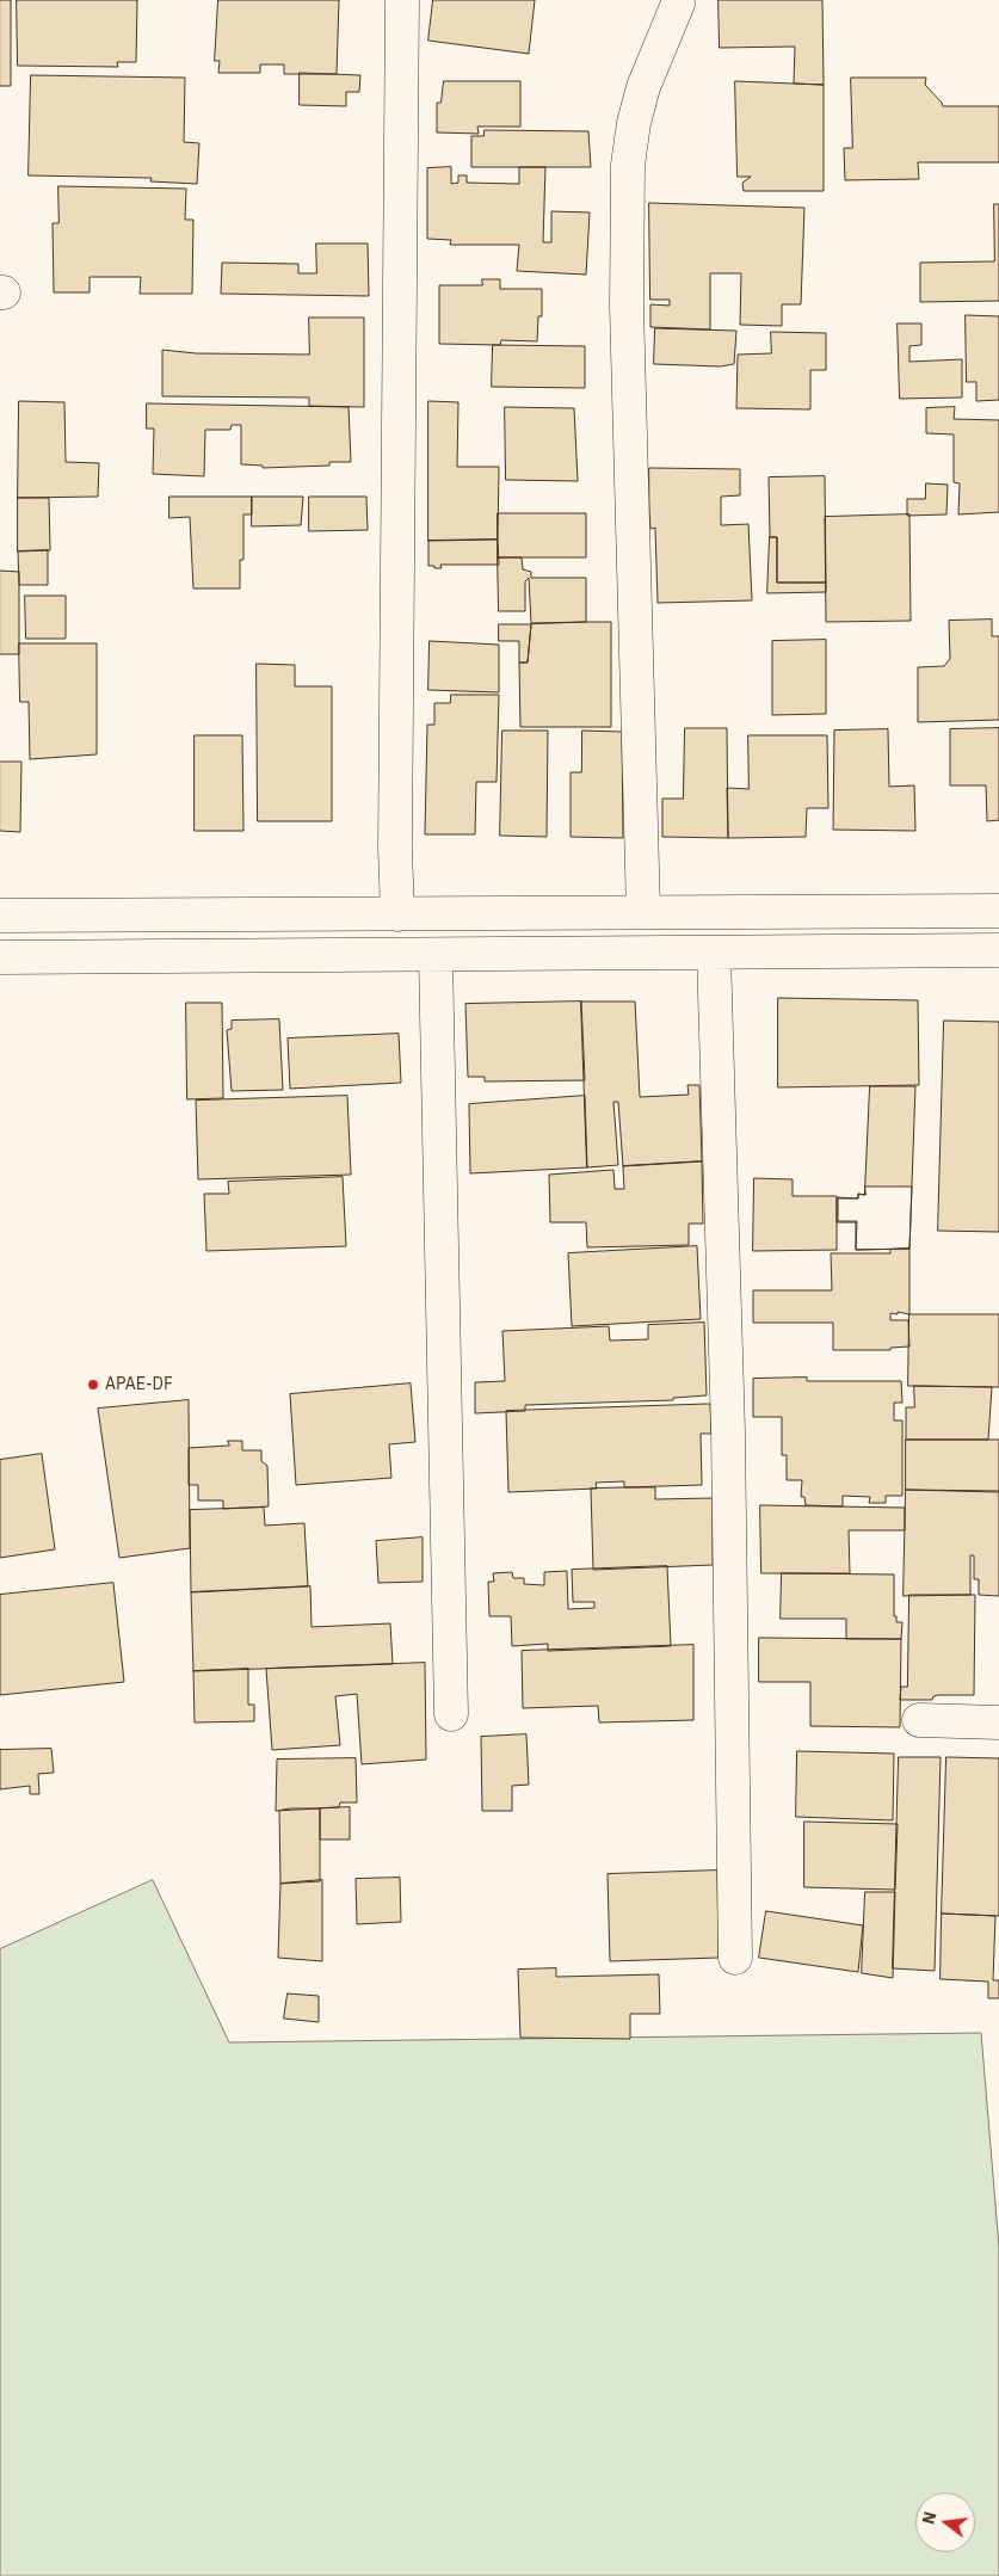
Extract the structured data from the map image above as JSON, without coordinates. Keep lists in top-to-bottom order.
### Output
{
  "places": ["APAE-DF"],
  "north": "left"
}
